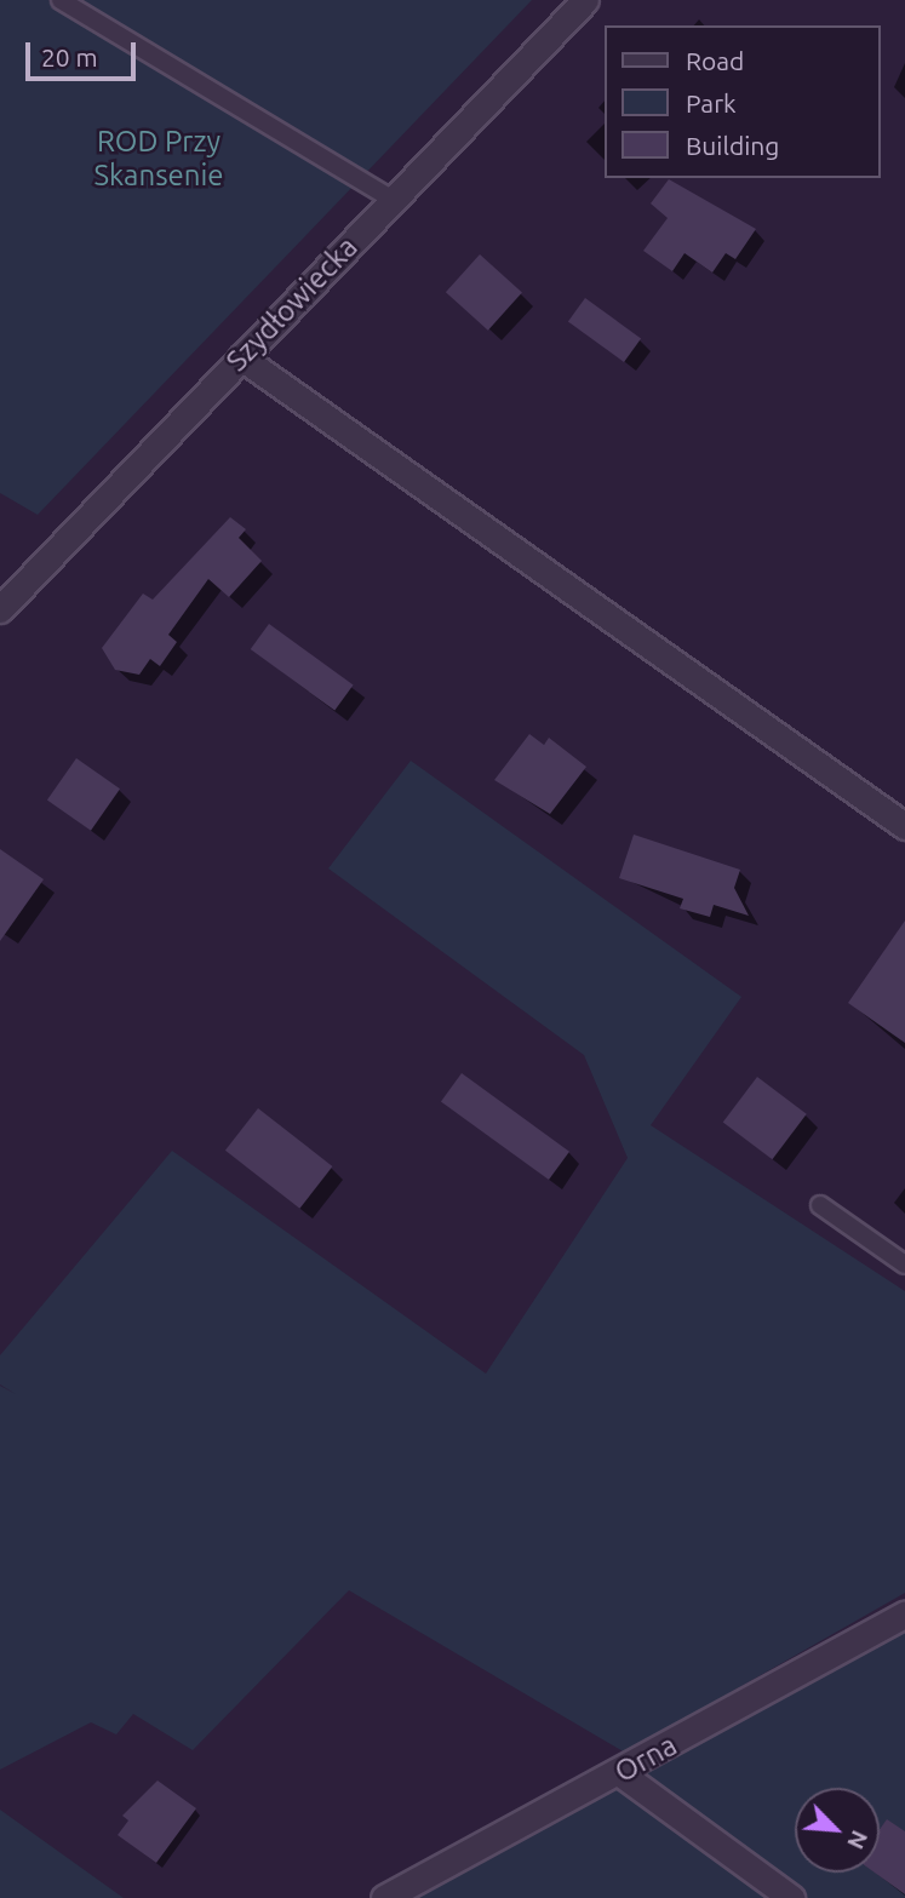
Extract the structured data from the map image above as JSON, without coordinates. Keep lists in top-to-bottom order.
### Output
{
  "streets": {
    "street": ["Szydłowiecka", "Orna"]
  },
  "parks": ["ROD Przy Skansenie"],
  "legend": ["Road", "Park", "Building"],
  "scale_bar": "20 m",
  "north": "bottom right"
}
